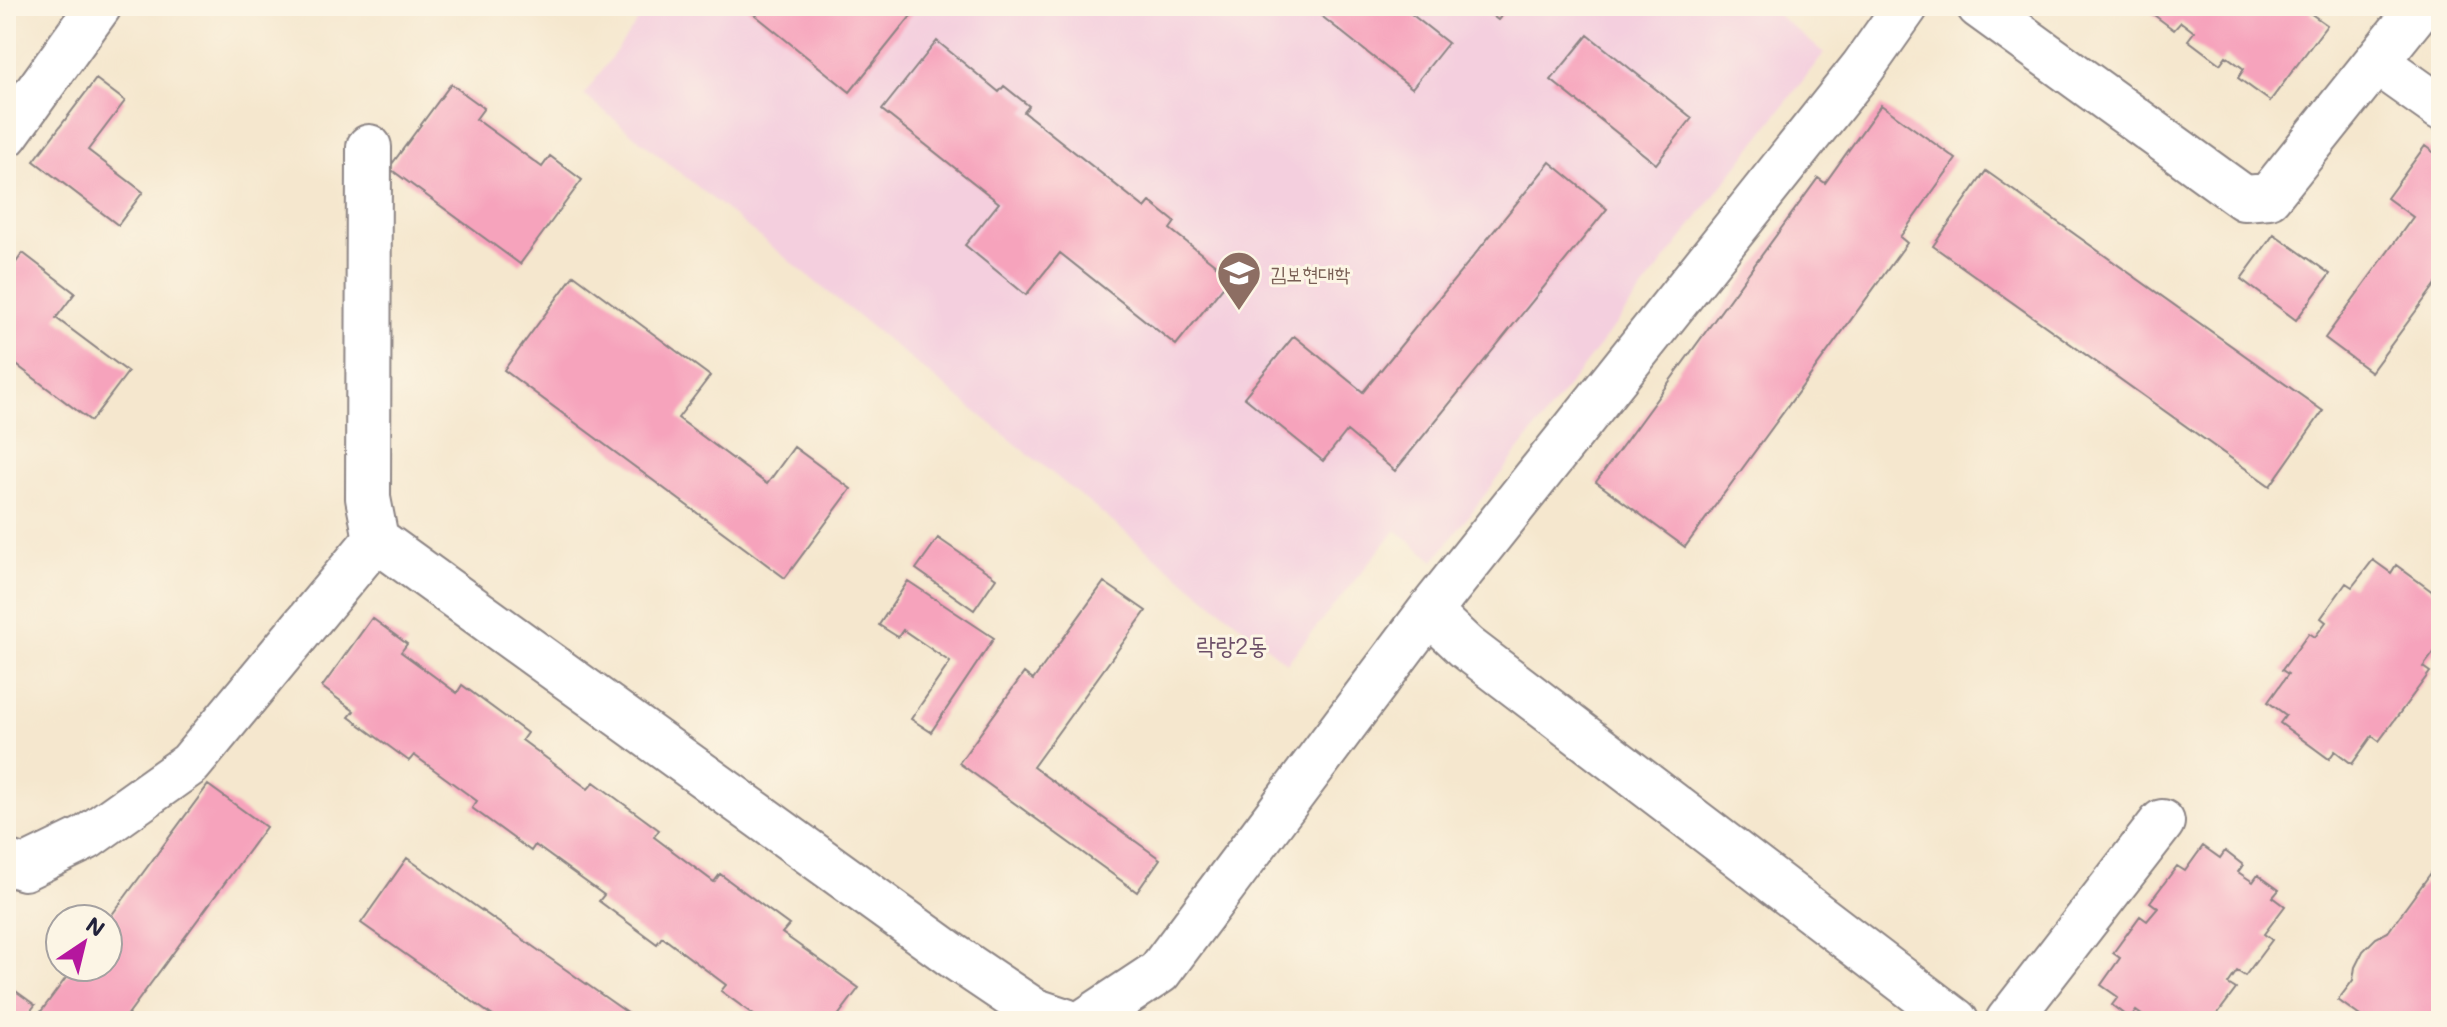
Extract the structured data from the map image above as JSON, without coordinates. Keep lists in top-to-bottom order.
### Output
{
  "districts": ["락랑2동"],
  "places": {
    "school or university": ["김보현대학"]
  },
  "north": "top right"
}
